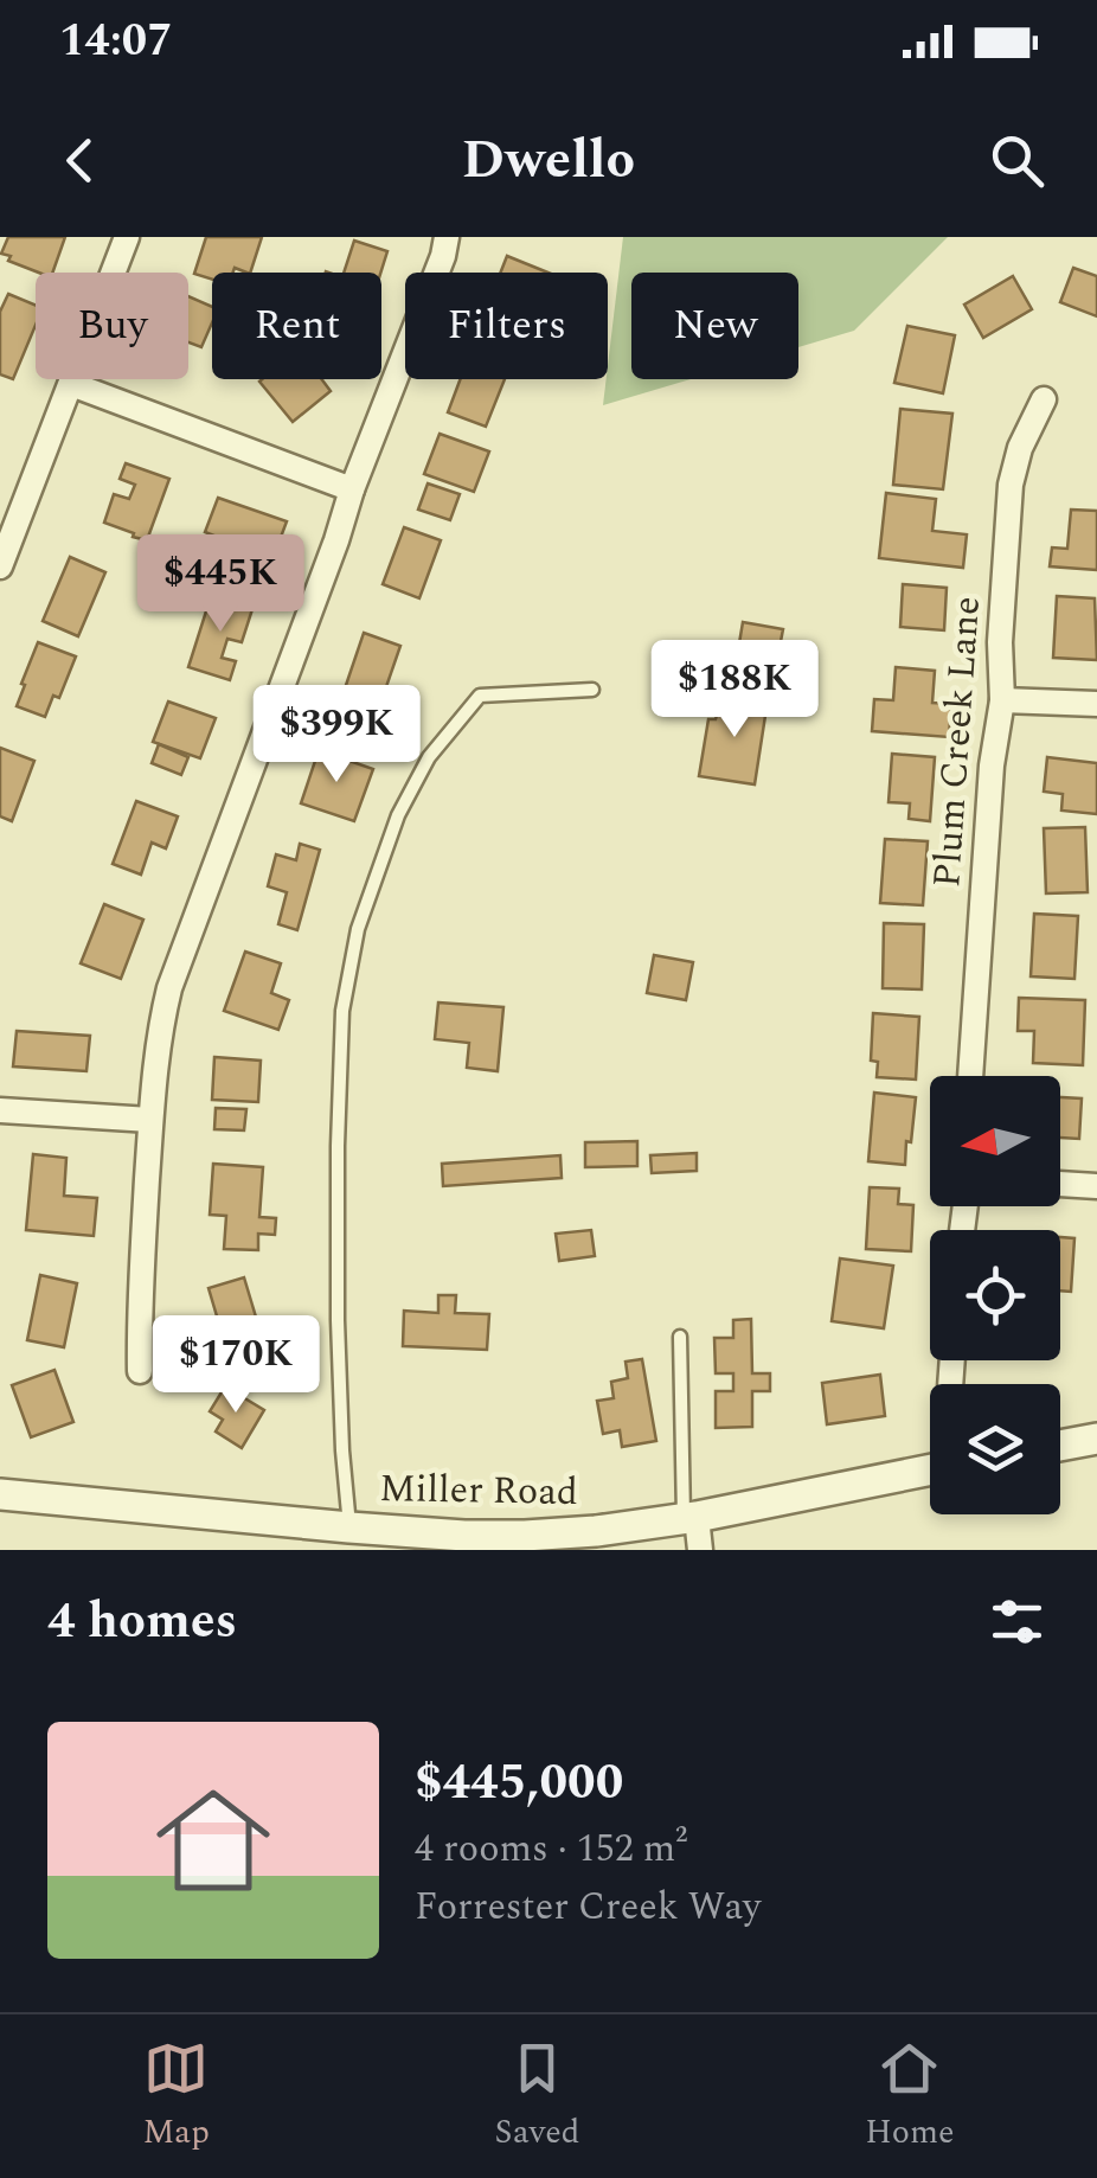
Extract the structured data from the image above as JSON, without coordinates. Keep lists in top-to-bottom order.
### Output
{
  "streets": {
    "street": ["Plum Creek Lane", "Miller Road"]
  },
  "north": "left",
  "page": {
    "status": "14:07",
    "header": "Dwello",
    "chip": [
      "Buy",
      "Rent",
      "Filters",
      "New"
    ],
    "price": [
      "$445K",
      "$188K",
      "$399K",
      "$170K"
    ],
    "heading": "4 homes",
    "list": [
      {
        "name": "$445,000",
        "note": "4 rooms · 152 m² · Forrester Creek Way"
      }
    ],
    "tabs": ["Map", "Saved", "Home"]
  }
}
